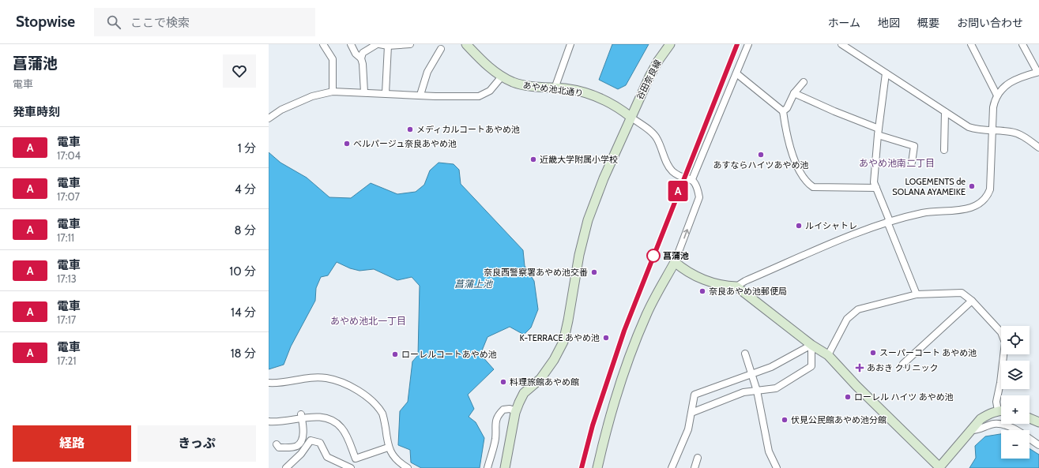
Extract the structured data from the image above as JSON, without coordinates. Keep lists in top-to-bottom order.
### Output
{
  "streets": {
    "street": ["谷田奈良線", "あやめ池北通り"]
  },
  "crossings": [
    ["谷田奈良線", "あやめ池北通り"]
  ],
  "districts": ["あやめ池南二丁目", "あやめ池北一丁目"],
  "water": ["菖蒲上池"],
  "places": {
    "other": [
      "メディカルコートあやめ池",
      "ベルパージュ奈良あやめ池",
      "あすならハイツあやめ池",
      "近畿大学附属小学校",
      "LOGEMENTS de SOLANA AYAMEIKE",
      "ルイシャトレ",
      "菖蒲池",
      "奈良西警察署あやめ池交番",
      "奈良あやめ池郵便局",
      "K-TERRACE あやめ池",
      "スーパーコート あやめ池",
      "ローレルコートあやめ池",
      "料理旅館あやめ館",
      "ローレル ハイツ あやめ池",
      "伏見公民館あやめ池分館"
    ],
    "health": ["あおき クリニック"]
  },
  "page": {
    "header": "Stopwise",
    "search": "ここで検索",
    "nav": [
      "ホーム",
      "地図",
      "概要",
      "お問い合わせ"
    ],
    "heading": [
      ["菖蒲池", "電車"],
      "発車時刻"
    ],
    "on_map": "A",
    "list": [
      {
        "mark": "A",
        "name": "電車",
        "note": "17:04",
        "value": "1 分"
      },
      {
        "mark": "A",
        "name": "電車",
        "note": "17:07",
        "value": "4 分"
      },
      {
        "mark": "A",
        "name": "電車",
        "note": "17:11",
        "value": "8 分"
      },
      {
        "mark": "A",
        "name": "電車",
        "note": "17:13",
        "value": "10 分"
      },
      {
        "mark": "A",
        "name": "電車",
        "note": "17:17",
        "value": "14 分"
      },
      {
        "mark": "A",
        "name": "電車",
        "note": "17:21",
        "value": "18 分"
      }
    ],
    "map_buttons": ["+", "−"],
    "buttons": ["経路", "きっぷ"]
  }
}
